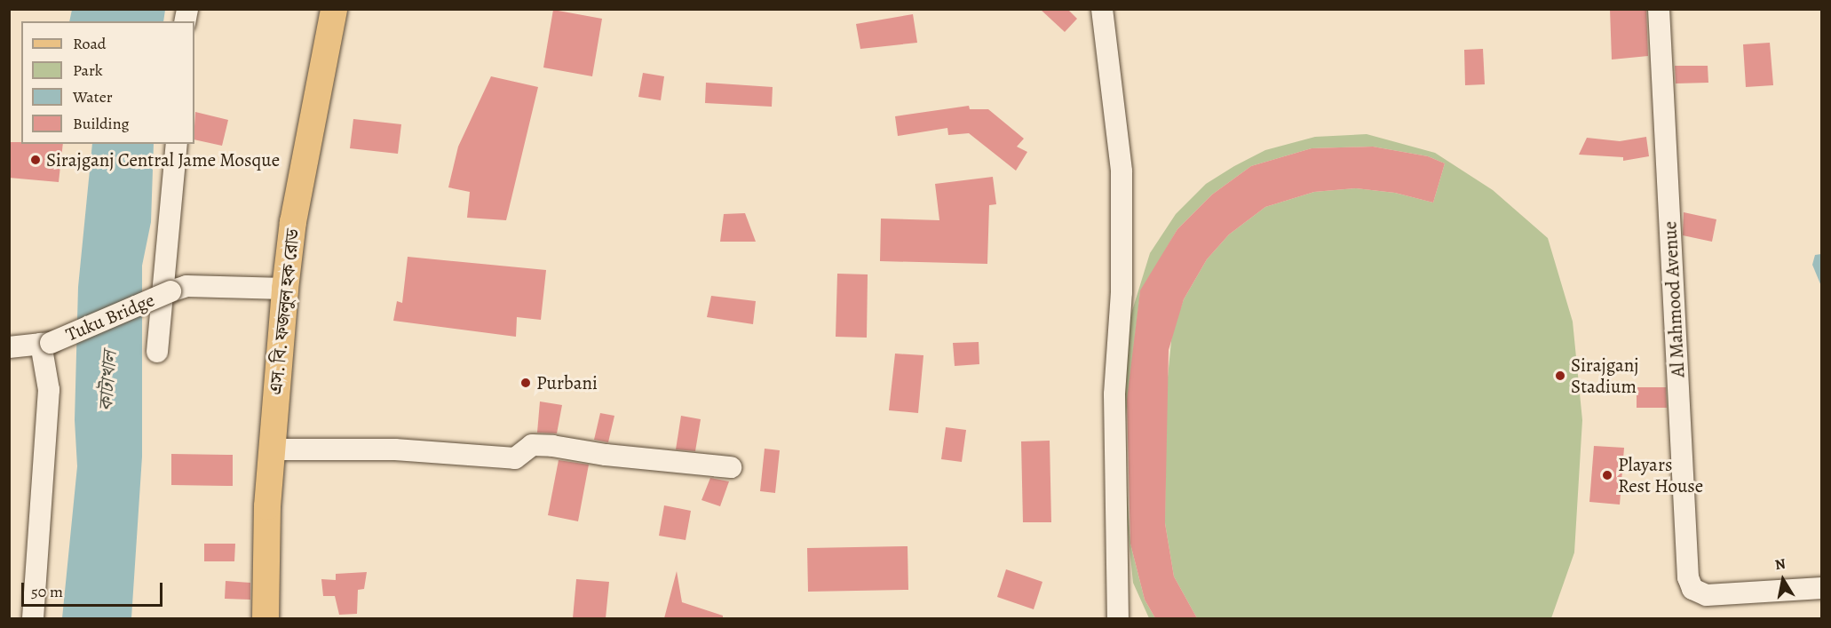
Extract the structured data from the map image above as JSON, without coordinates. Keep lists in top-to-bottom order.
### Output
{
  "streets": {
    "main road": ["এস. বি. ফজলুল হক রোড"],
    "street": ["Al Mahmood Avenue", "Tuku Bridge"]
  },
  "crossings": [
    ["এস. বি. ফজলুল হক রোড", "Tuku Bridge"]
  ],
  "water": ["কাটাখাল"],
  "places": [
    "Sirajganj Central Jame Mosque",
    "Sirajganj Stadium",
    "Purbani",
    "Playars Rest House"
  ],
  "legend": [
    "Road",
    "Park",
    "Water",
    "Building"
  ],
  "scale_bar": "50 m",
  "north": "top"
}
